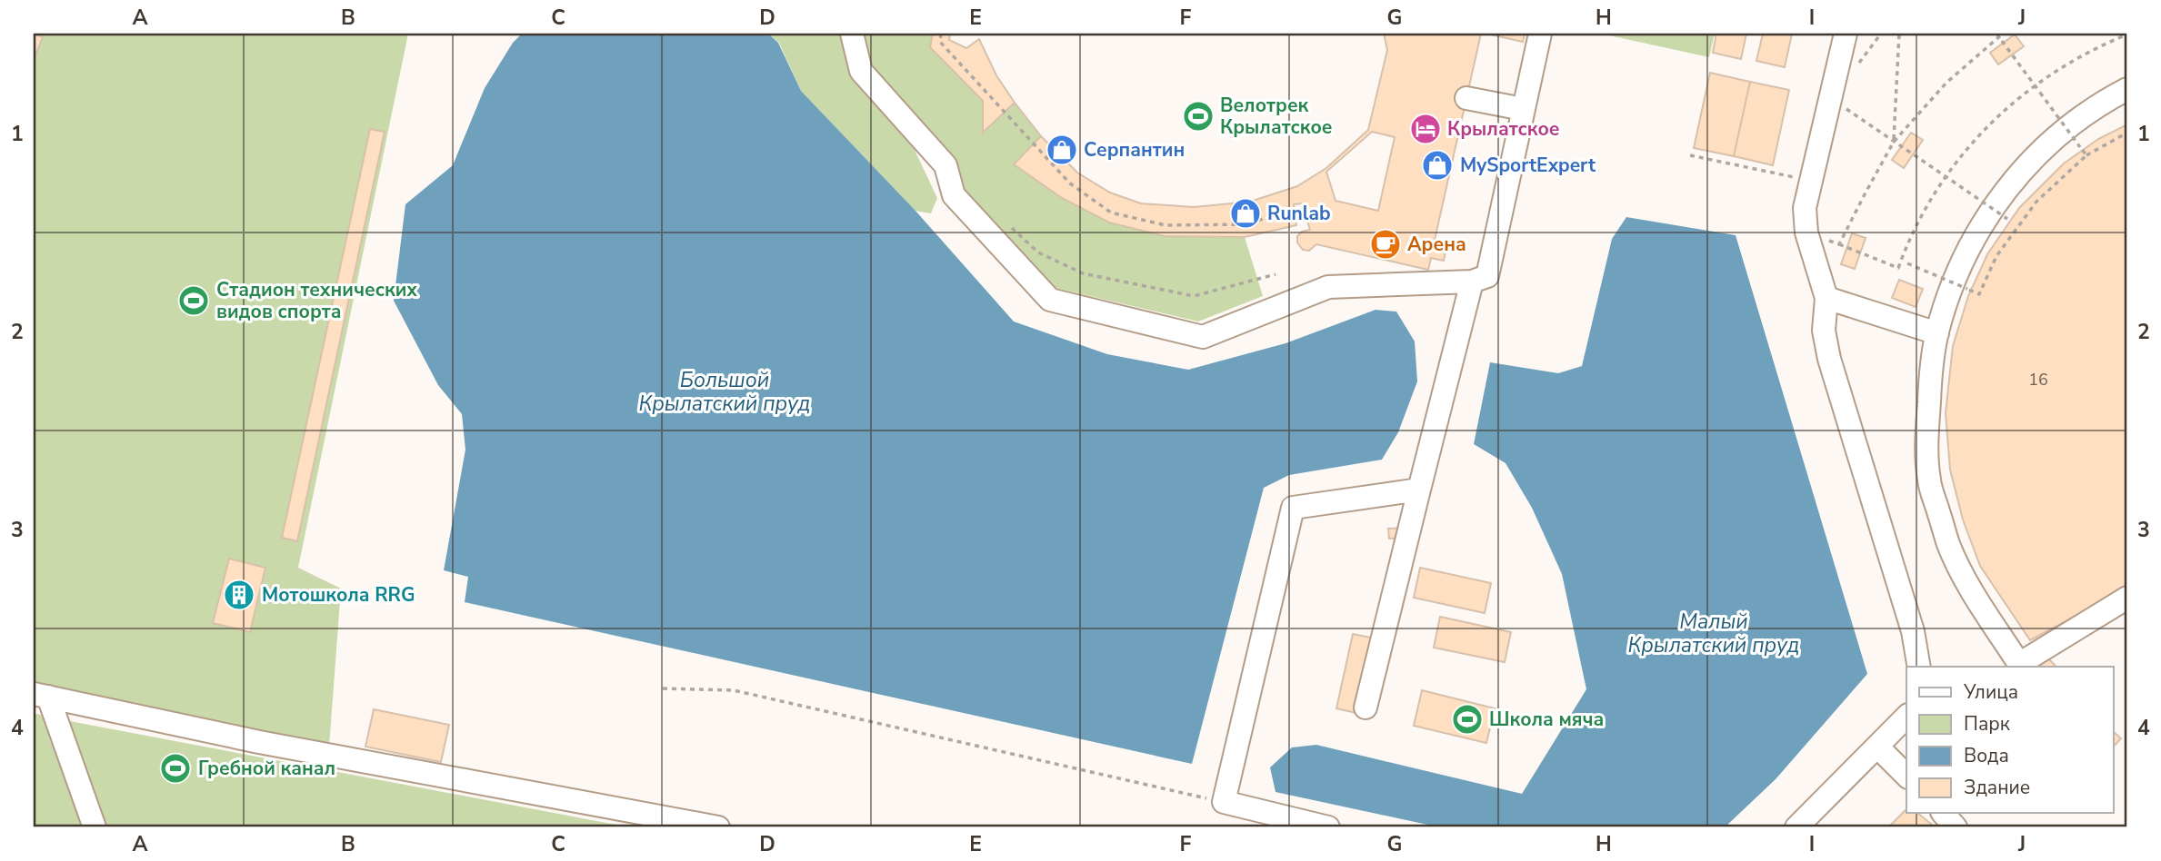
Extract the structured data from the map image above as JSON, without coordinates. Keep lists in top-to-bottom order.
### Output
{
  "water": ["Большой Крылатский пруд", "Малый Крылатский пруд"],
  "places": {
    "sports": [
      "Велотрек Крылатское",
      "Стадион технических видов спорта",
      "Школа мяча",
      "Гребной канал"
    ],
    "hotel": ["Крылатское"],
    "shop": ["Серпантин", "MySportExpert", "Runlab"],
    "cafe": ["Арена"],
    "building": ["Мотошкола RRG"]
  },
  "house_numbers": ["16"],
  "legend": [
    "Улица",
    "Парк",
    "Вода",
    "Здание"
  ],
  "grid": {
    "columns": [
      "A",
      "B",
      "C",
      "D",
      "E",
      "F",
      "G",
      "H",
      "I",
      "J"
    ],
    "rows": [
      "1",
      "2",
      "3",
      "4"
    ]
  }
}
